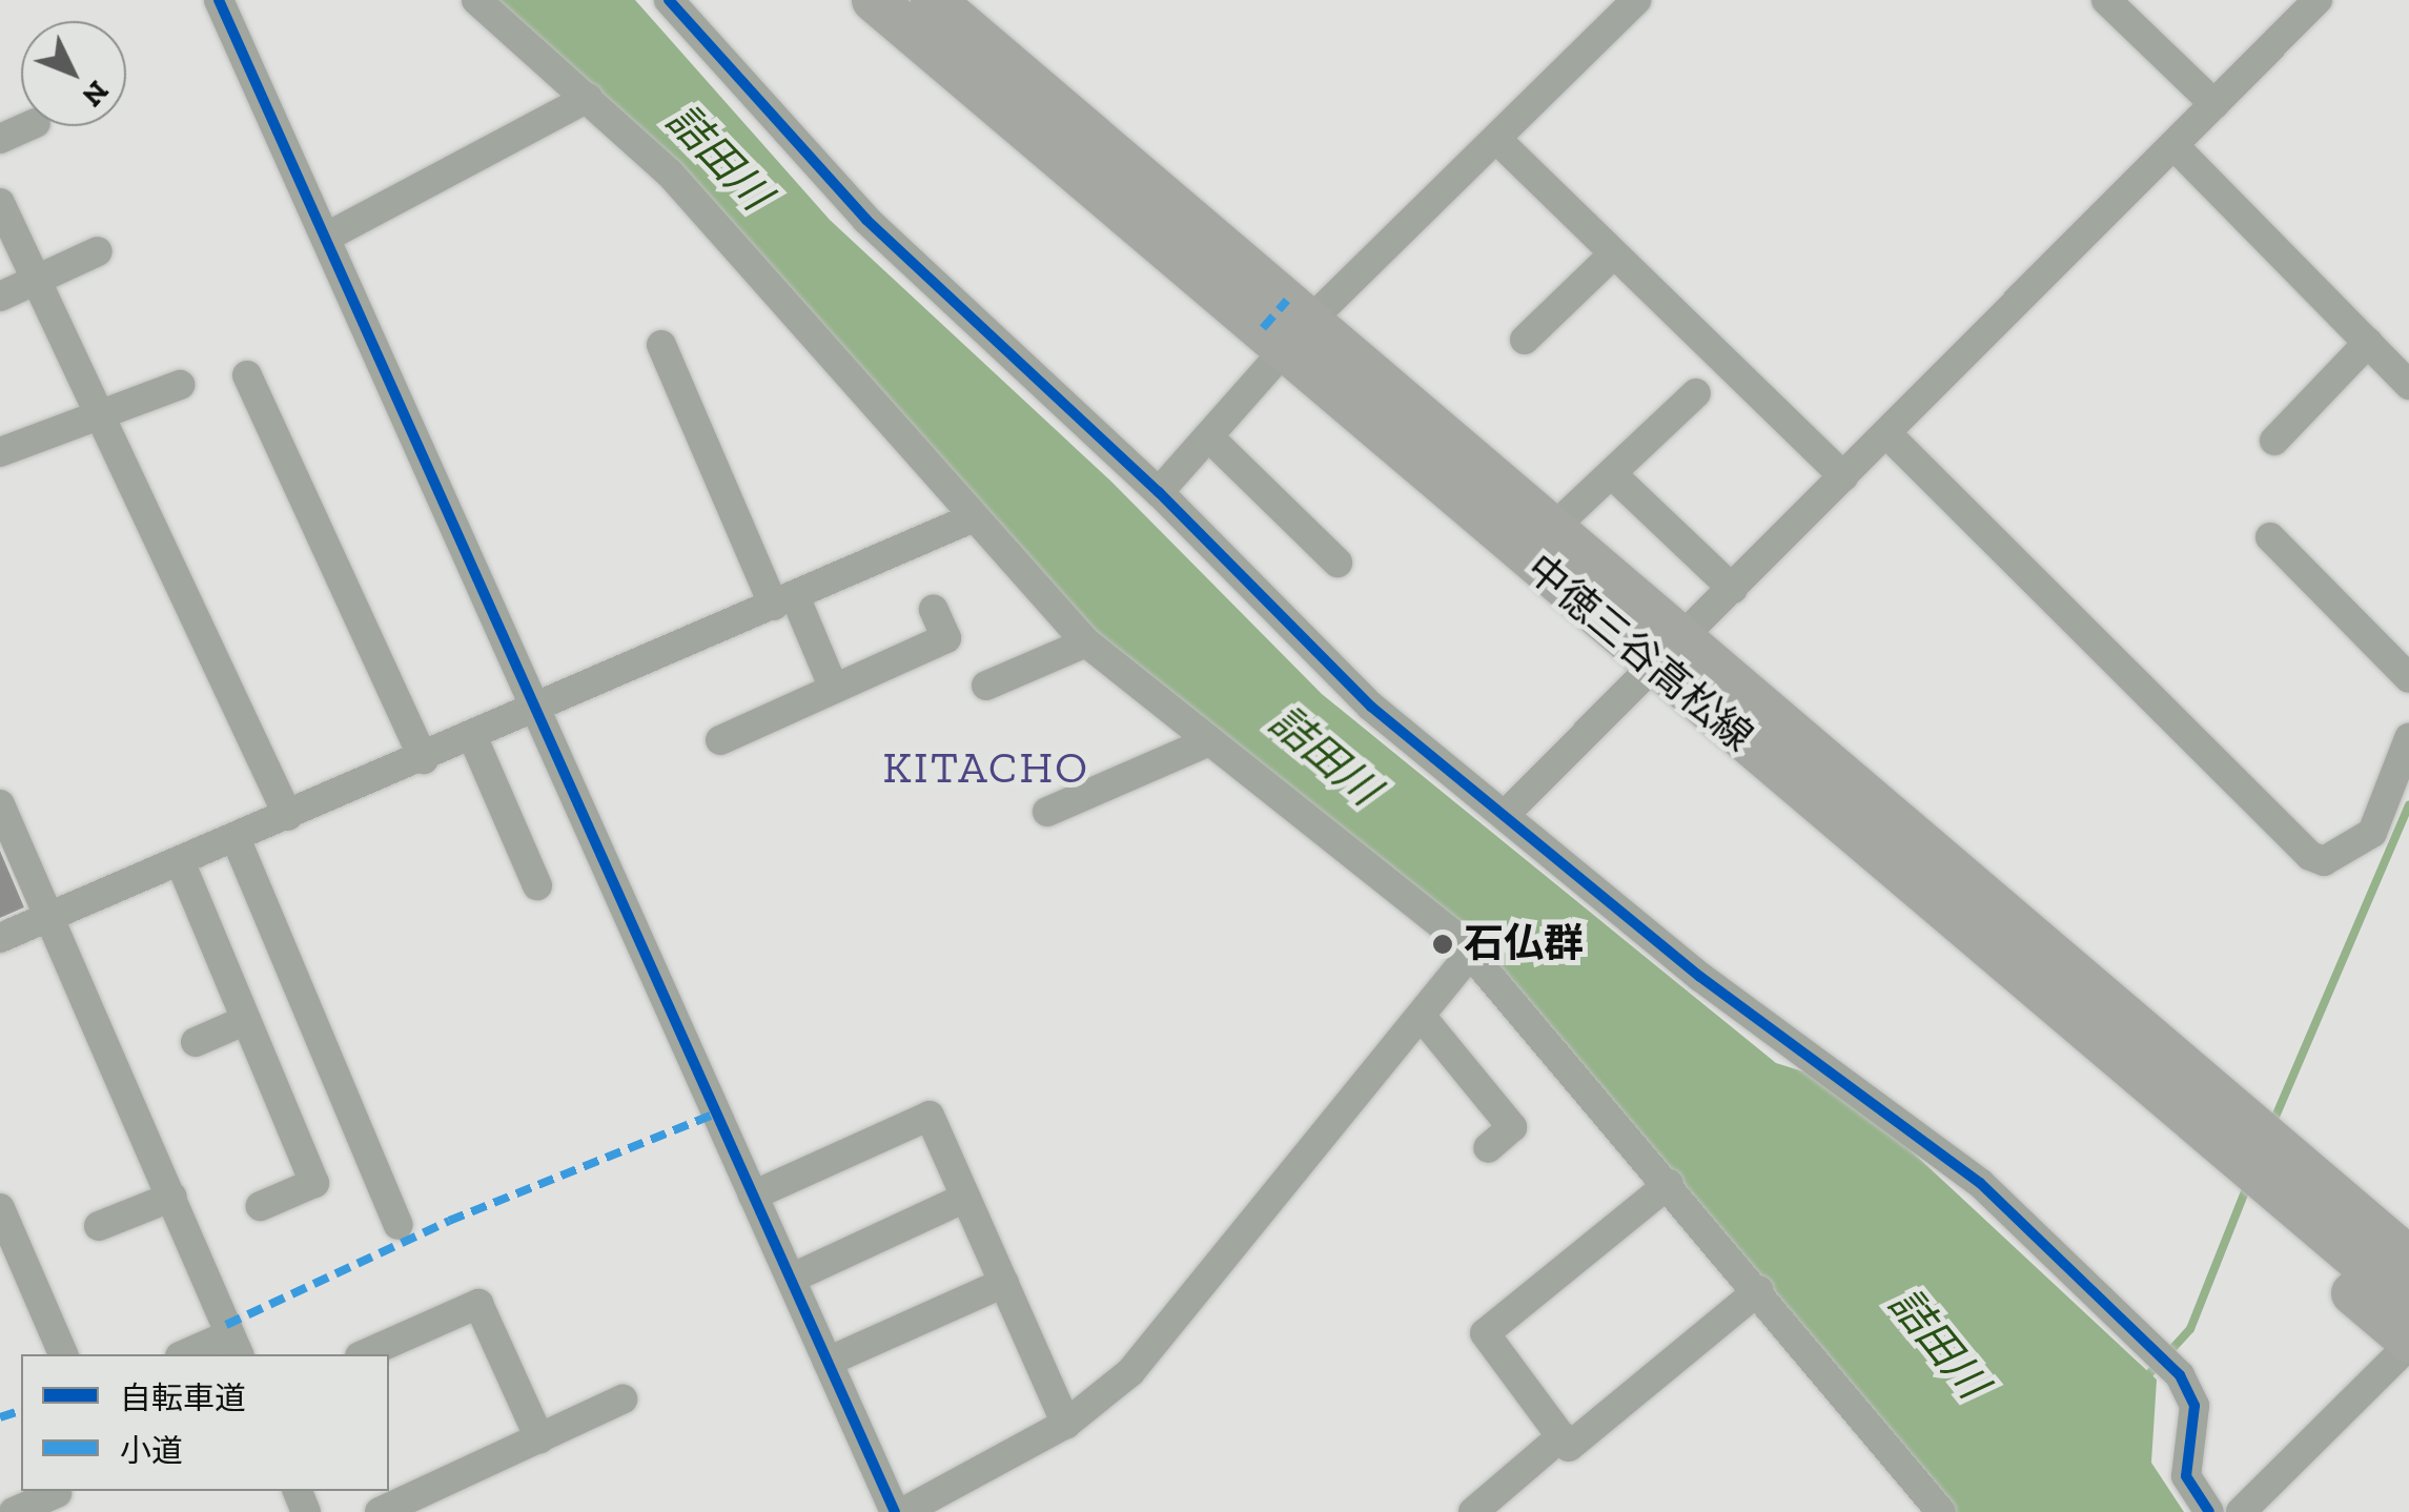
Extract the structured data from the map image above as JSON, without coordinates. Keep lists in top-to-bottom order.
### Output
{
  "streets": {
    "main road": ["中徳三谷高松線"]
  },
  "districts": ["KITACHO"],
  "water": ["詰田川"],
  "places": ["石仏群"],
  "legend": ["自転車道", "小道"],
  "north": "bottom right"
}
